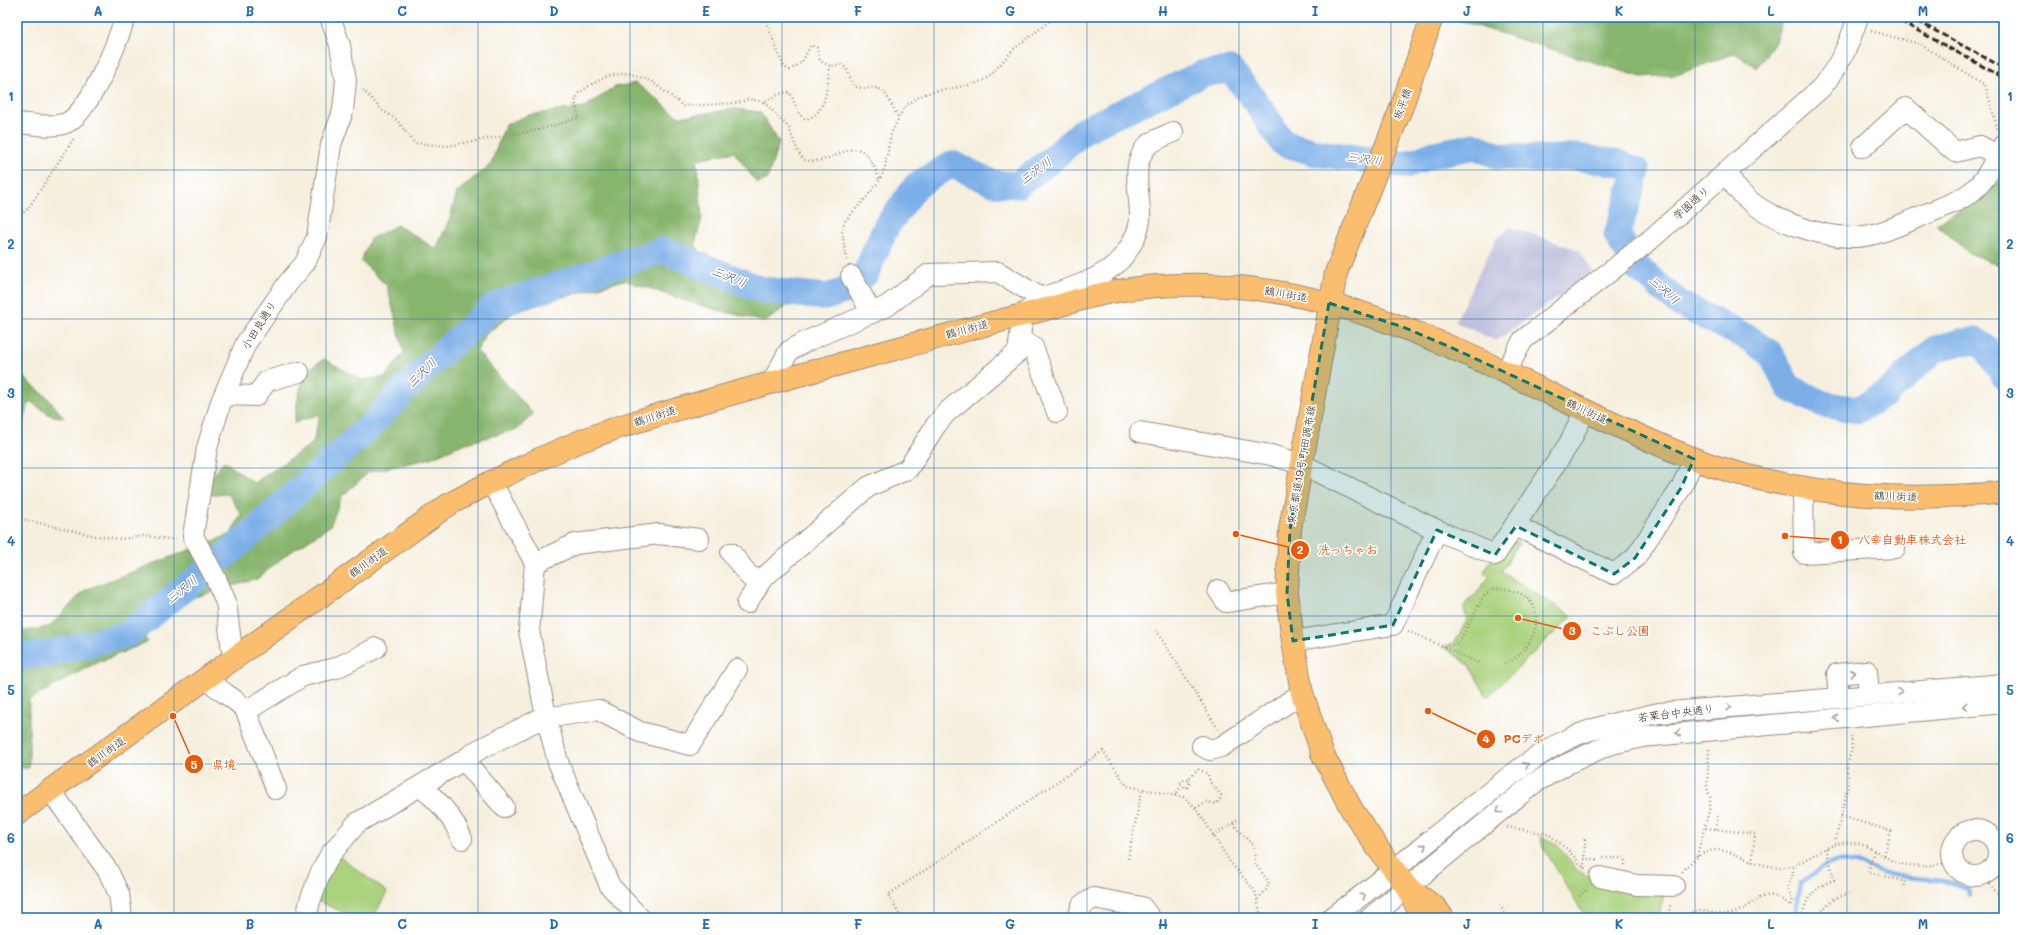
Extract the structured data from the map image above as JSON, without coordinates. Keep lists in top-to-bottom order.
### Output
{
  "streets": {
    "main road": ["坂平橋", "鶴川街道", "東京都道19号町田調布線"],
    "street": ["学園通り", "小田良通り", "若葉台中央通り"]
  },
  "crossings": [
    ["坂平橋", "東京都道19号町田調布線"],
    ["学園通り", "鶴川街道"],
    ["鶴川街道", "小田良通り"],
    ["鶴川街道", "東京都道19号町田調布線"],
    ["東京都道19号町田調布線", "若葉台中央通り"]
  ],
  "water": ["三沢川"],
  "places": [
    "洗っちゃお",
    "八幸自動車株式会社",
    "こぶし公園",
    "PCデポ",
    "県境"
  ],
  "grid": {
    "columns": [
      "A",
      "B",
      "C",
      "D",
      "E",
      "F",
      "G",
      "H",
      "I",
      "J",
      "K",
      "L",
      "M"
    ],
    "rows": [
      "1",
      "2",
      "3",
      "4",
      "5",
      "6"
    ]
  }
}
